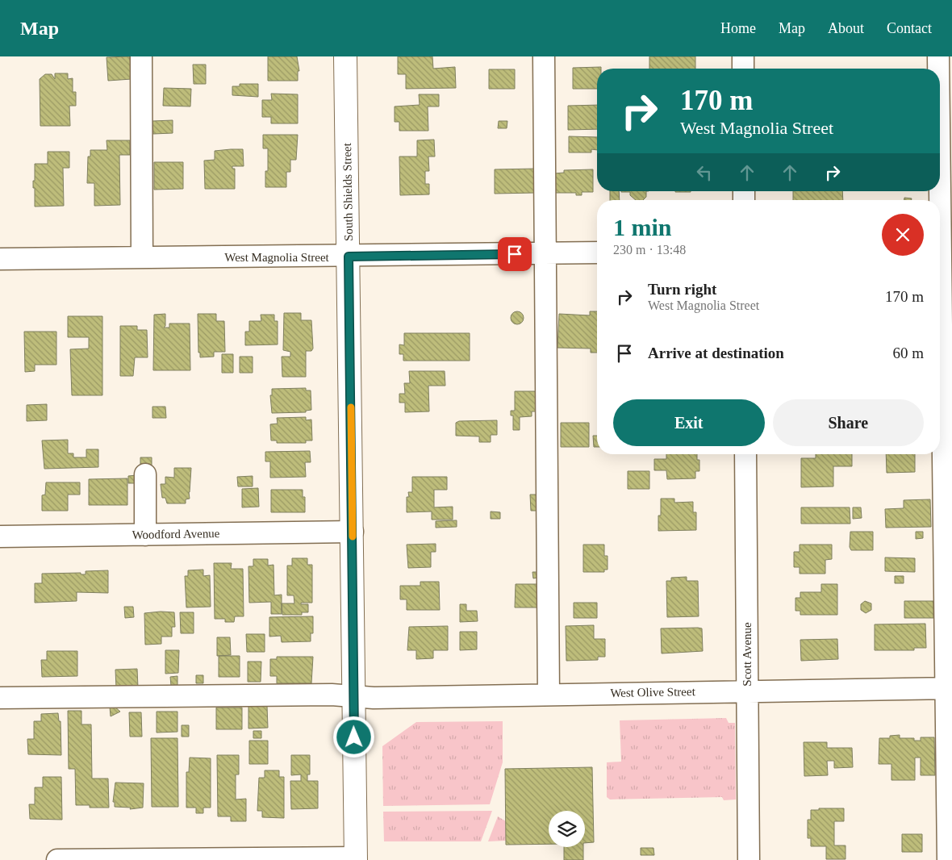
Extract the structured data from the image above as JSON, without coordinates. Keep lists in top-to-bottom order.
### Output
{
  "streets": {
    "main road": ["South Shields Street"],
    "street": [
      "West Magnolia Street",
      "Woodford Avenue",
      "Scott Avenue",
      "West Olive Street"
    ]
  },
  "crossings": [
    ["South Shields Street", "West Magnolia Street"],
    ["South Shields Street", "Woodford Avenue"],
    ["South Shields Street", "West Olive Street"],
    ["Scott Avenue", "West Olive Street"]
  ],
  "page": {
    "header": "Map",
    "nav": [
      "Home",
      "Map",
      "About",
      "Contact"
    ],
    "turn": ["170 m", "West Magnolia Street"],
    "heading": ["1 min", "230 m · 13:48"],
    "list": [
      {
        "name": "Turn right",
        "note": "West Magnolia Street",
        "value": "170 m"
      },
      {
        "name": "Arrive at destination",
        "value": "60 m"
      }
    ],
    "buttons": ["Exit", "Share"]
  }
}
